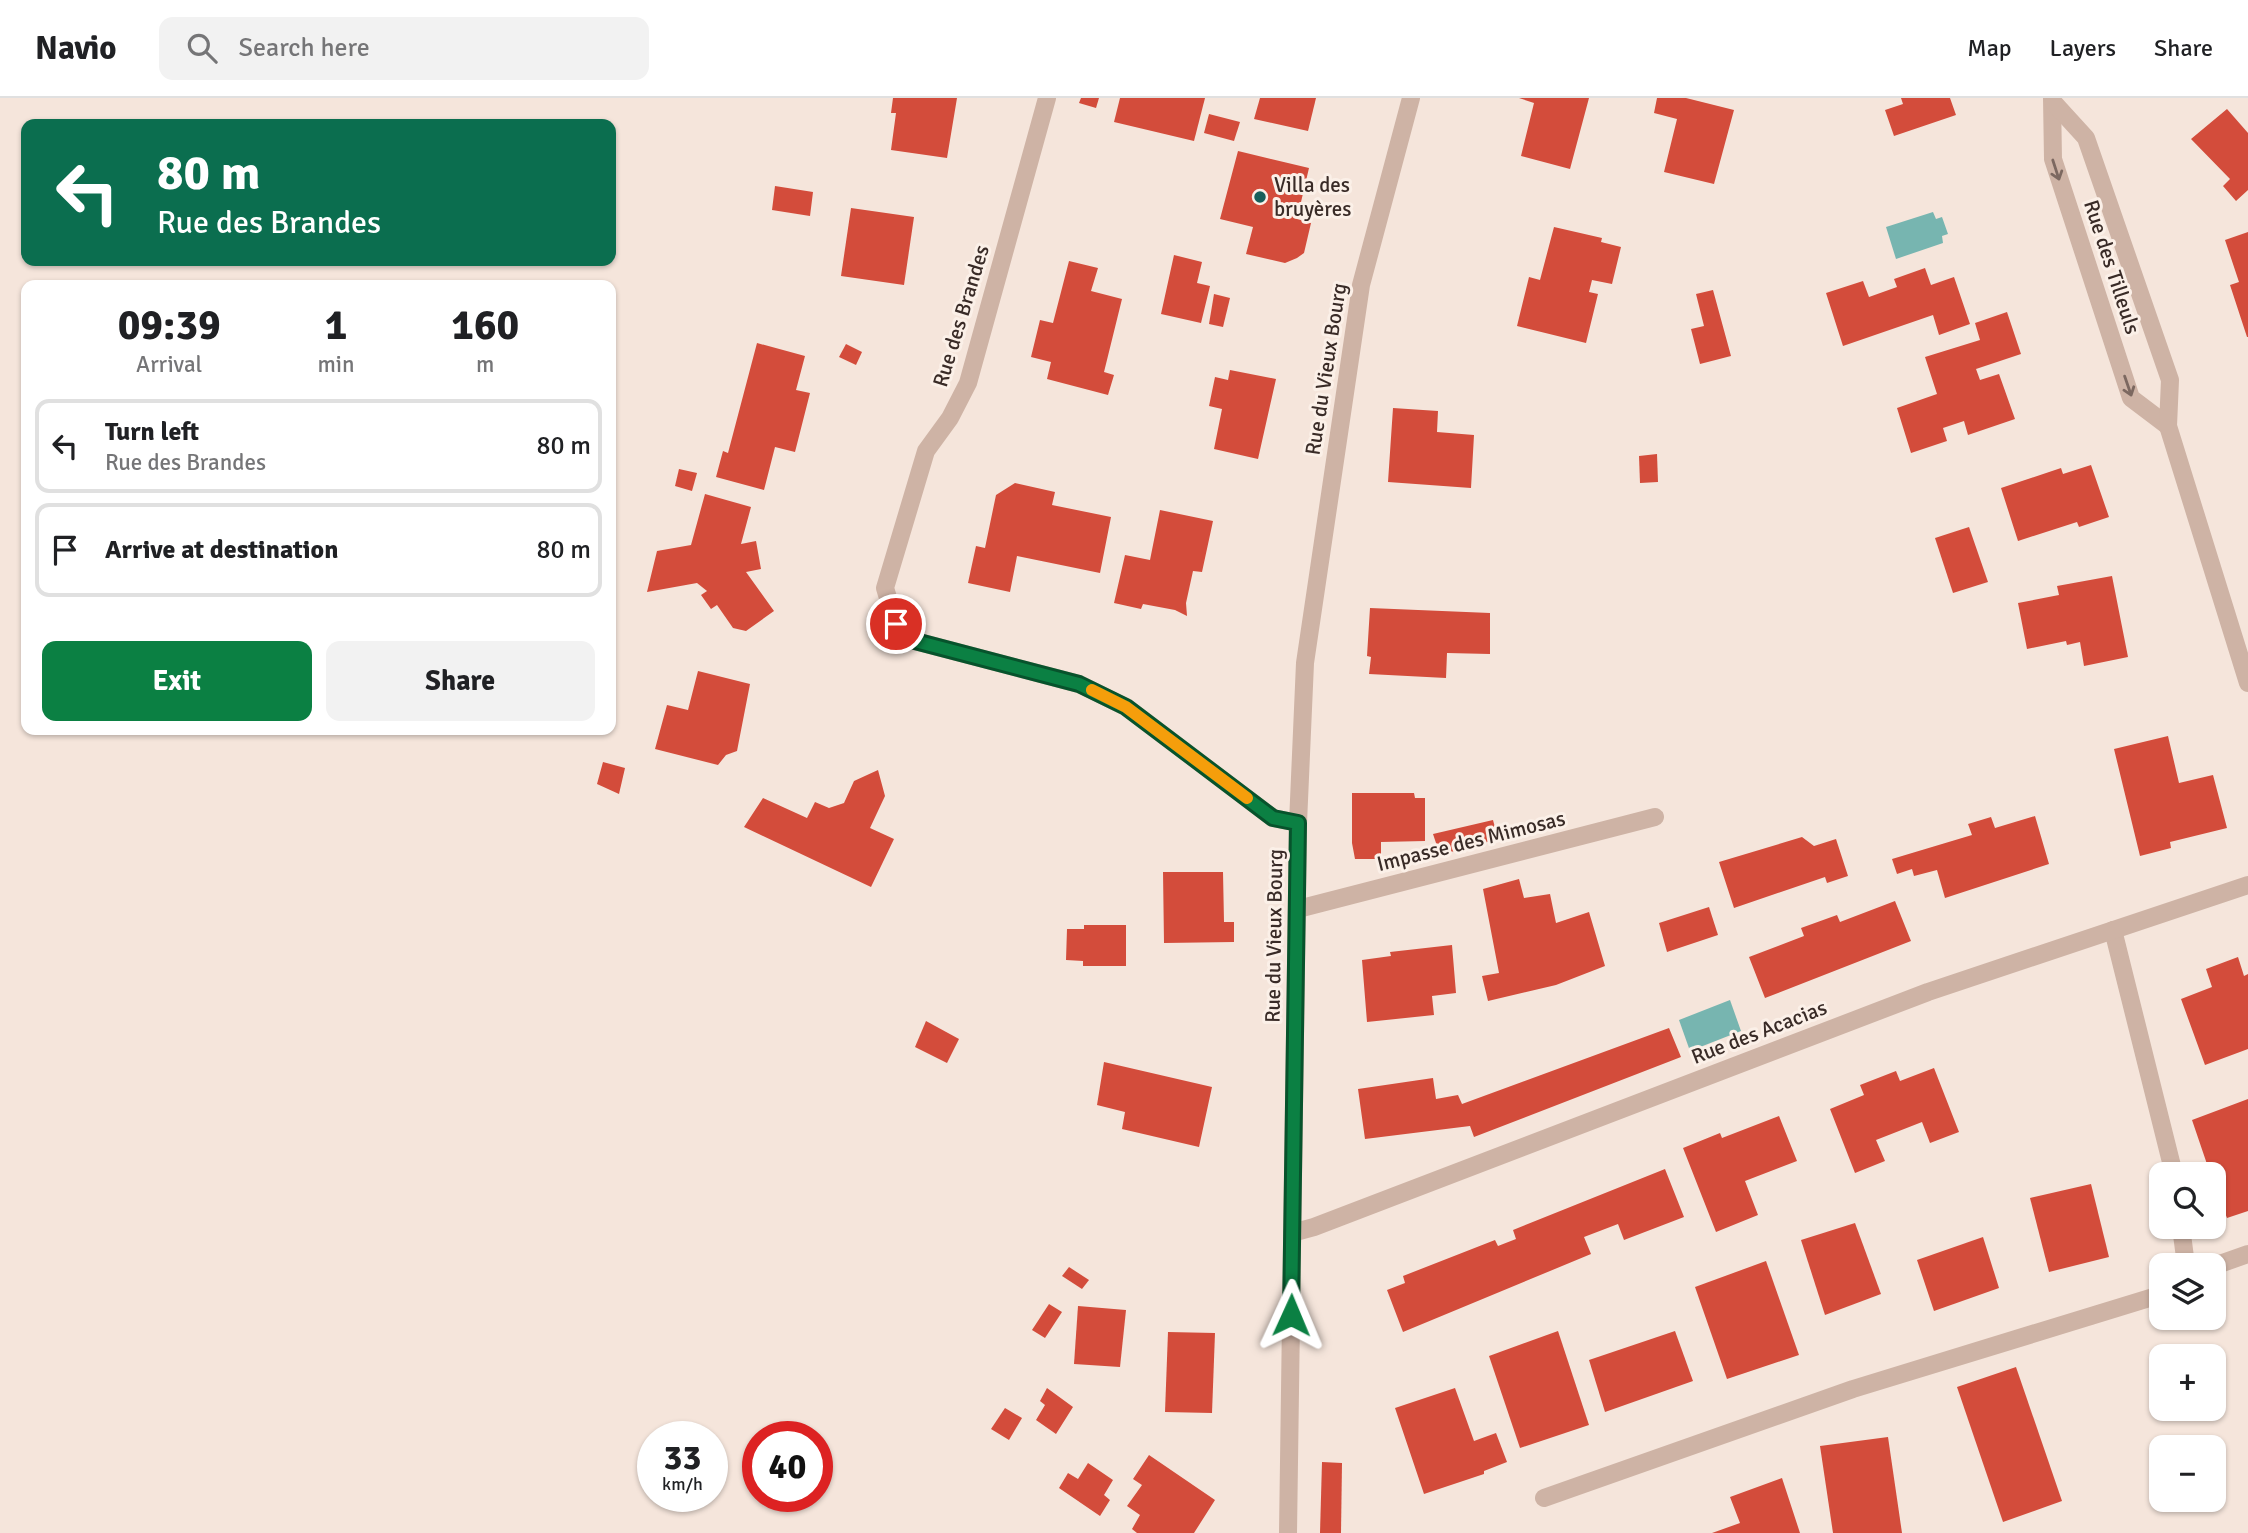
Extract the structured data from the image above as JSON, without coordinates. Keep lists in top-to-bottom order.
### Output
{
  "streets": {
    "street": [
      "Rue des Tilleuls",
      "Rue des Brandes",
      "Rue du Vieux Bourg",
      "Impasse des Mimosas",
      "Rue des Acacias"
    ]
  },
  "crossings": [
    ["Rue des Brandes", "Rue du Vieux Bourg"],
    ["Rue du Vieux Bourg", "Impasse des Mimosas"],
    ["Rue du Vieux Bourg", "Rue des Acacias"]
  ],
  "places": ["Villa des bruyères"],
  "page": {
    "header": "Navio",
    "search": "Search here",
    "nav": ["Map", "Layers", "Share"],
    "turn": ["80 m", "Rue des Brandes"],
    "eta": [
      "09:39",
      "Arrival",
      "1",
      "min",
      "160",
      "m"
    ],
    "list": [
      {
        "name": "Turn left",
        "note": "Rue des Brandes",
        "value": "80 m"
      },
      {
        "name": "Arrive at destination",
        "value": "80 m"
      }
    ],
    "buttons": ["Exit", "Share"],
    "map_buttons": ["+", "−"],
    "speed": "33 km/h",
    "limit": "40"
  }
}
